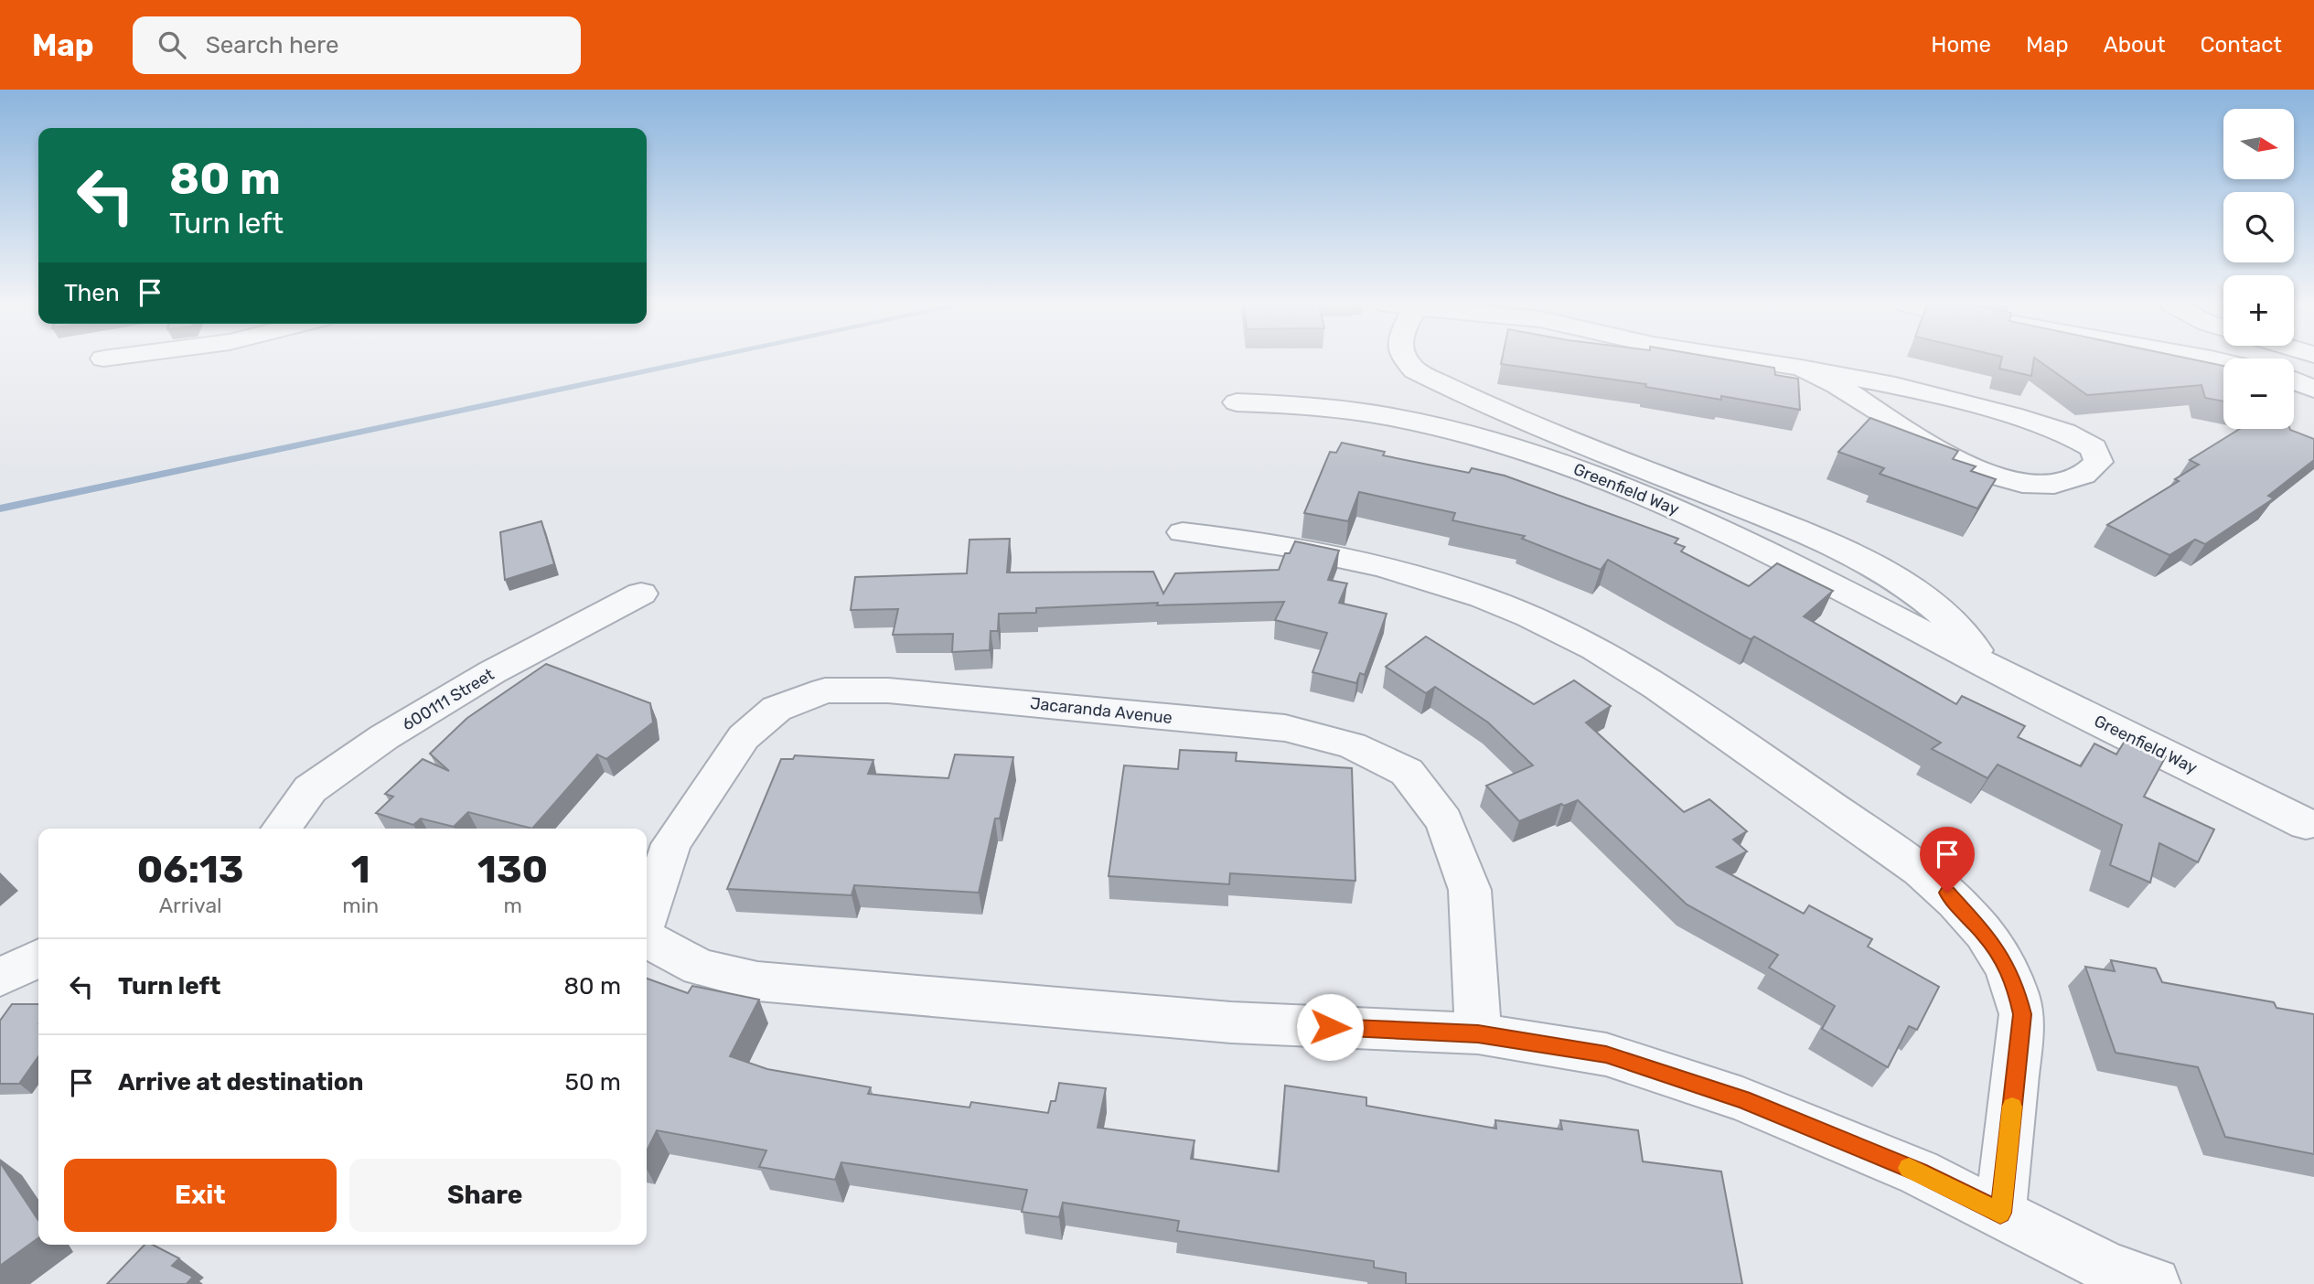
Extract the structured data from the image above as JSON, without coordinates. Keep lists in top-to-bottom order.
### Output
{
  "streets": {
    "street": ["Greenfield Way", "600111 Street", "Jacaranda Avenue"]
  },
  "north": "right",
  "page": {
    "header": "Map",
    "search": "Search here",
    "nav": [
      "Home",
      "Map",
      "About",
      "Contact"
    ],
    "map_buttons": ["+", "−"],
    "turn": ["80 m", "Turn left"],
    "then": "Then",
    "eta": [
      "06:13",
      "Arrival",
      "1",
      "min",
      "130",
      "m"
    ],
    "list": [
      {
        "name": "Turn left",
        "value": "80 m"
      },
      {
        "name": "Arrive at destination",
        "value": "50 m"
      }
    ],
    "buttons": ["Exit", "Share"]
  }
}
